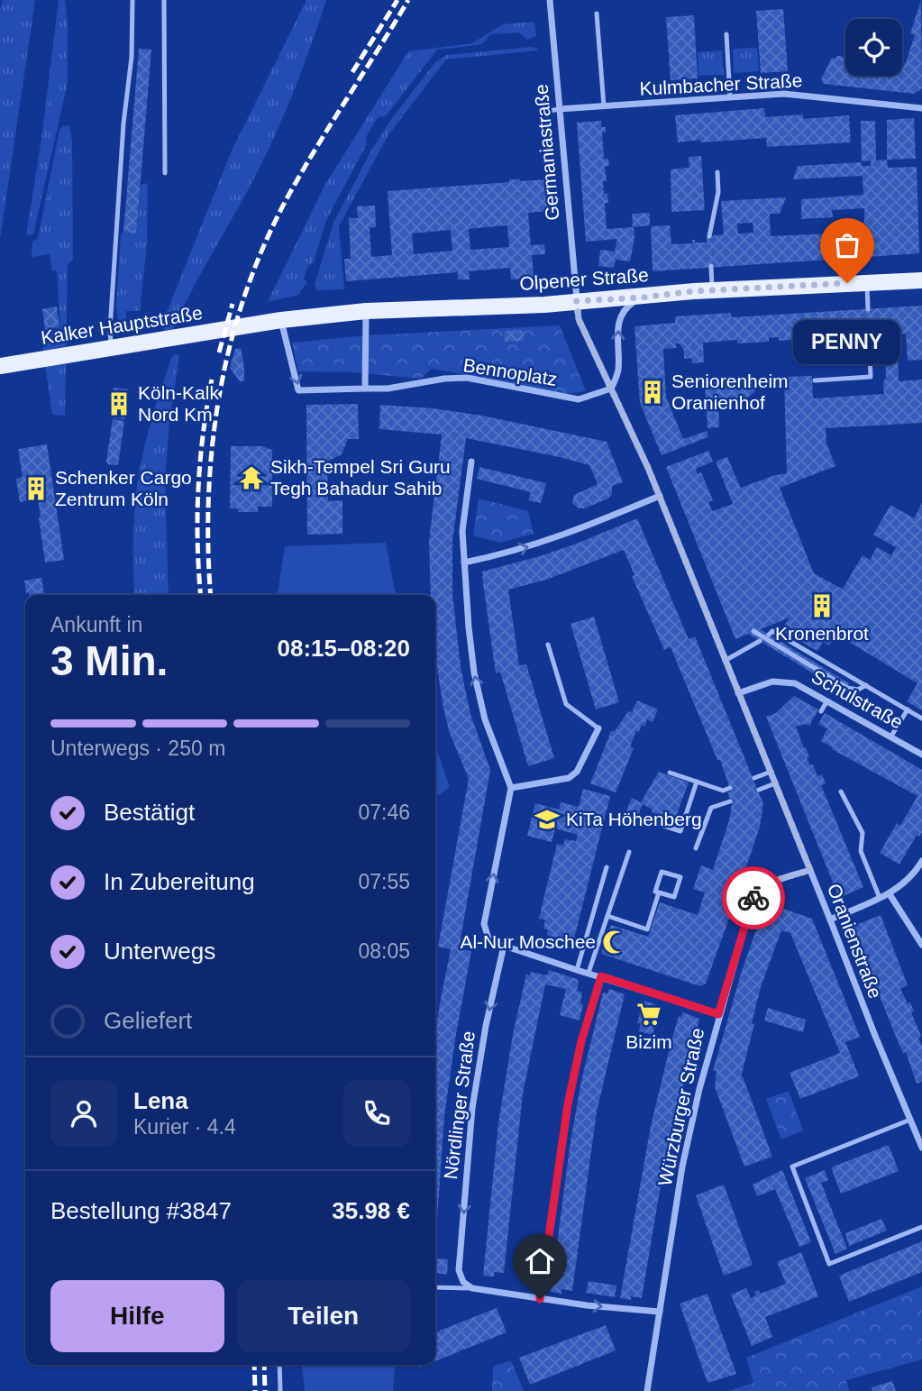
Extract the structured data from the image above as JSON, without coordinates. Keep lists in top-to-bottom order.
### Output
{
  "streets": {
    "main road": ["Olpener Straße", "Kalker Hauptstraße"],
    "street": [
      "Kulmbacher Straße",
      "Germaniastraße",
      "Bennoplatz",
      "Schulstraße",
      "Oranienstraße",
      "Nördlinger Straße",
      "Würzburger Straße"
    ]
  },
  "crossings": [
    ["Kulmbacher Straße", "Germaniastraße"],
    ["Germaniastraße", "Olpener Straße"],
    ["Germaniastraße", "Oranienstraße"],
    ["Olpener Straße", "Kalker Hauptstraße"],
    ["Olpener Straße", "Bennoplatz"],
    ["Olpener Straße", "Oranienstraße"],
    ["Bennoplatz", "Oranienstraße"],
    ["Schulstraße", "Oranienstraße"],
    ["Oranienstraße", "Würzburger Straße"]
  ],
  "one_way": ["Nördlinger Straße"],
  "places": {
    "other": ["PENNY"],
    "building": [
      "Seniorenheim Oranienhof",
      "Köln-Kalk Nord Km",
      "Schenker Cargo Zentrum Köln",
      "Kronenbrot"
    ],
    "temple": ["Sikh-Tempel Sri Guru Tegh Bahadur Sahib"],
    "school or university": ["KiTa Höhenberg"],
    "mosque": ["Al-Nur Moschee"],
    "supermarket": ["Bizim"]
  },
  "page": {
    "bubble": "PENNY",
    "heading": ["3 Min.", "Ankunft in", "08:15–08:20"],
    "panel": [
      "Lena",
      "Kurier · 4.4",
      "Bestellung #3847",
      "35.98 €"
    ],
    "bar": "Unterwegs · 250 m",
    "list": [
      ["Bestätigt", "07:46"],
      ["In Zubereitung", "07:55"],
      ["Unterwegs", "08:05"],
      "Geliefert"
    ],
    "buttons": ["Hilfe", "Teilen"]
  }
}
